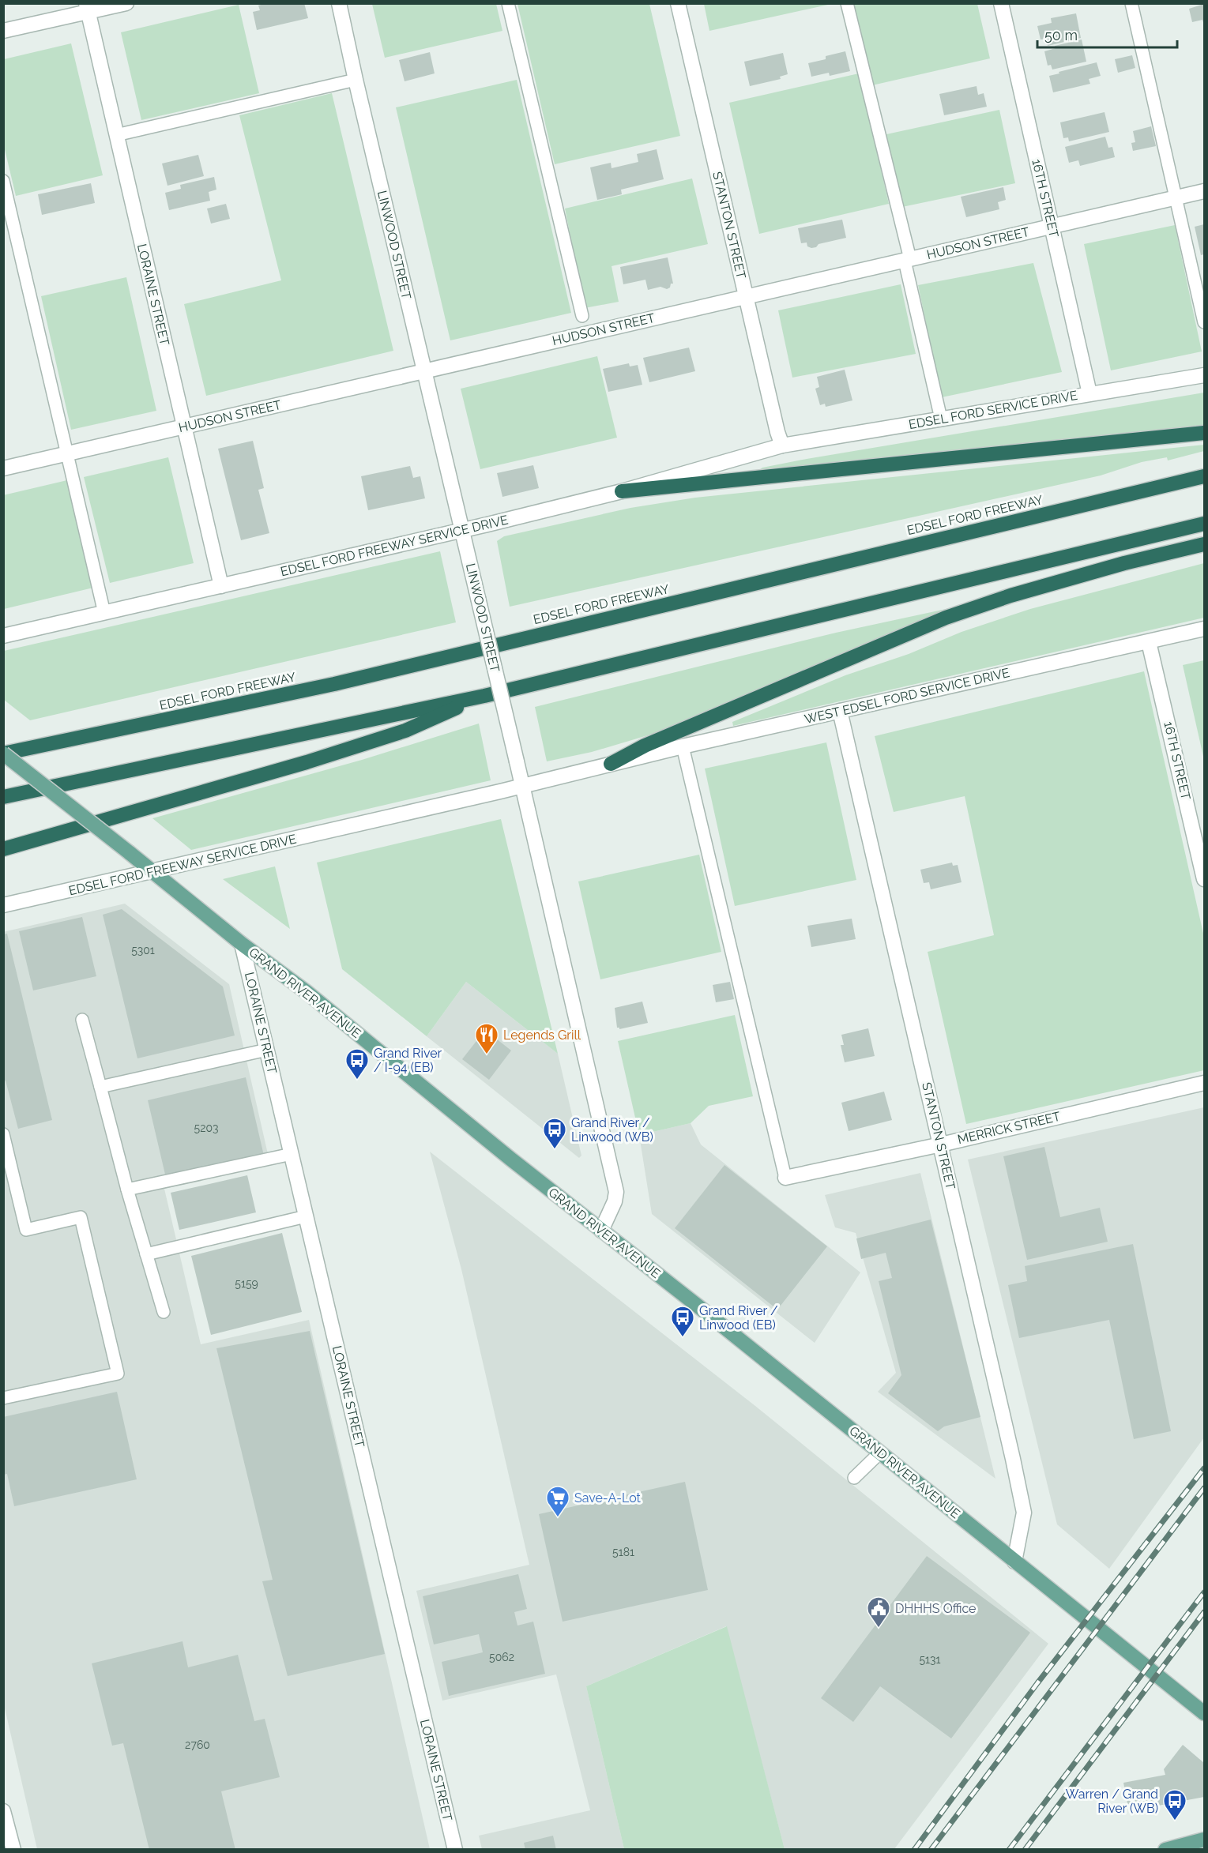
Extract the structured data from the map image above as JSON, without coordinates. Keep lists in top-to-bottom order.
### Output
{
  "streets": {
    "highway": ["EDSEL FORD FREEWAY"],
    "main road": ["GRAND RIVER AVENUE"],
    "street": [
      "16TH STREET",
      "STANTON STREET",
      "HUDSON STREET",
      "LINWOOD STREET",
      "LORAINE STREET",
      "EDSEL FORD SERVICE DRIVE",
      "EDSEL FORD FREEWAY SERVICE DRIVE",
      "WEST EDSEL FORD SERVICE DRIVE",
      "MERRICK STREET"
    ]
  },
  "crossings": [
    ["16TH STREET", "HUDSON STREET"],
    ["16TH STREET", "EDSEL FORD SERVICE DRIVE"],
    ["16TH STREET", "WEST EDSEL FORD SERVICE DRIVE"],
    ["STANTON STREET", "HUDSON STREET"],
    ["STANTON STREET", "EDSEL FORD SERVICE DRIVE"],
    ["STANTON STREET", "EDSEL FORD FREEWAY SERVICE DRIVE"],
    ["STANTON STREET", "WEST EDSEL FORD SERVICE DRIVE"],
    ["STANTON STREET", "GRAND RIVER AVENUE"],
    ["STANTON STREET", "MERRICK STREET"],
    ["HUDSON STREET", "LINWOOD STREET"],
    ["HUDSON STREET", "LORAINE STREET"],
    ["LINWOOD STREET", "EDSEL FORD FREEWAY SERVICE DRIVE"],
    ["LINWOOD STREET", "GRAND RIVER AVENUE"],
    ["LORAINE STREET", "EDSEL FORD FREEWAY SERVICE DRIVE"],
    ["LORAINE STREET", "GRAND RIVER AVENUE"],
    ["EDSEL FORD SERVICE DRIVE", "EDSEL FORD FREEWAY SERVICE DRIVE"],
    ["EDSEL FORD FREEWAY", "GRAND RIVER AVENUE"],
    ["EDSEL FORD FREEWAY SERVICE DRIVE", "WEST EDSEL FORD SERVICE DRIVE"],
    ["EDSEL FORD FREEWAY SERVICE DRIVE", "GRAND RIVER AVENUE"]
  ],
  "places": {
    "restaurant": ["Legends Grill"],
    "bus stop": [
      "Grand River / I-94 (EB)",
      "Grand River / Linwood (WB)",
      "Grand River / Linwood (EB)",
      "Warren / Grand River (WB)"
    ],
    "supermarket": ["Save-A-Lot"],
    "public building": ["DHHHS Office"]
  },
  "house_numbers": [
    "5301",
    "5203",
    "5159",
    "5181",
    "5062",
    "5131",
    "2760"
  ],
  "scale_bar": "50 m"
}
